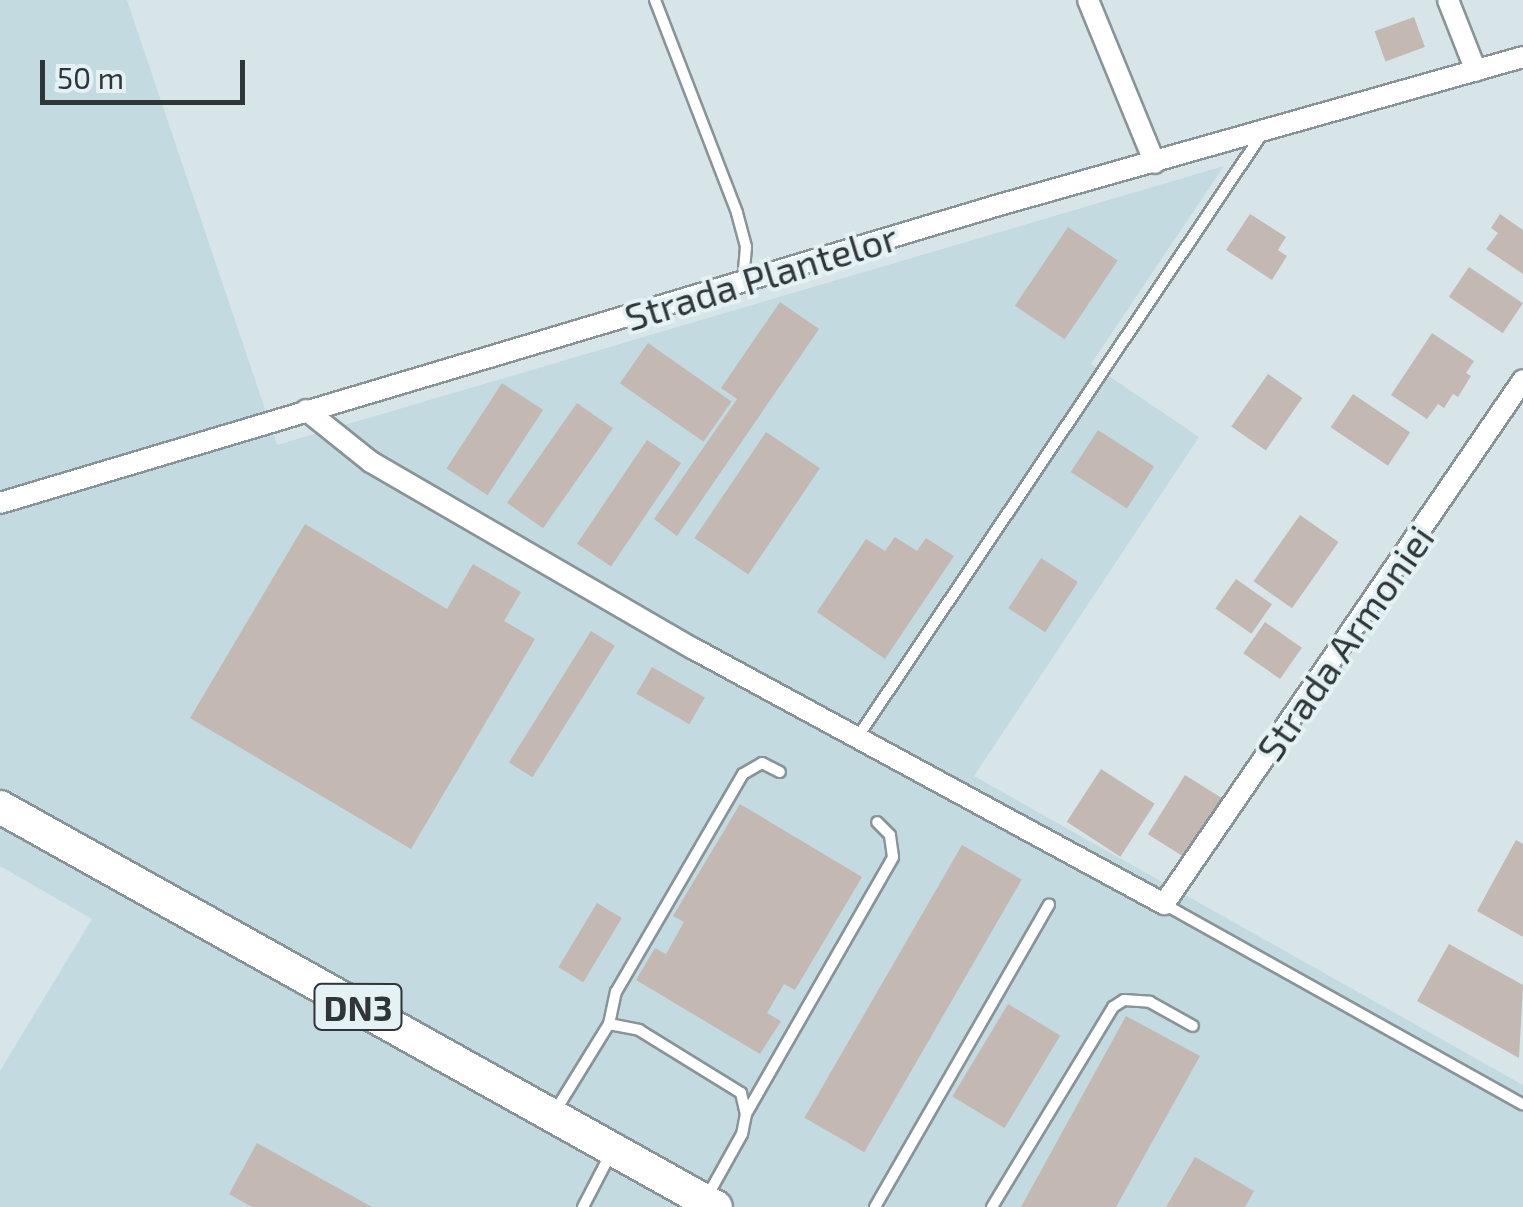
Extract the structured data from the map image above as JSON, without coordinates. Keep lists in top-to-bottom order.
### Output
{
  "streets": {
    "main road": ["DN3"],
    "street": ["Strada Plantelor", "Strada Armoniei"]
  },
  "scale_bar": "50 m"
}
